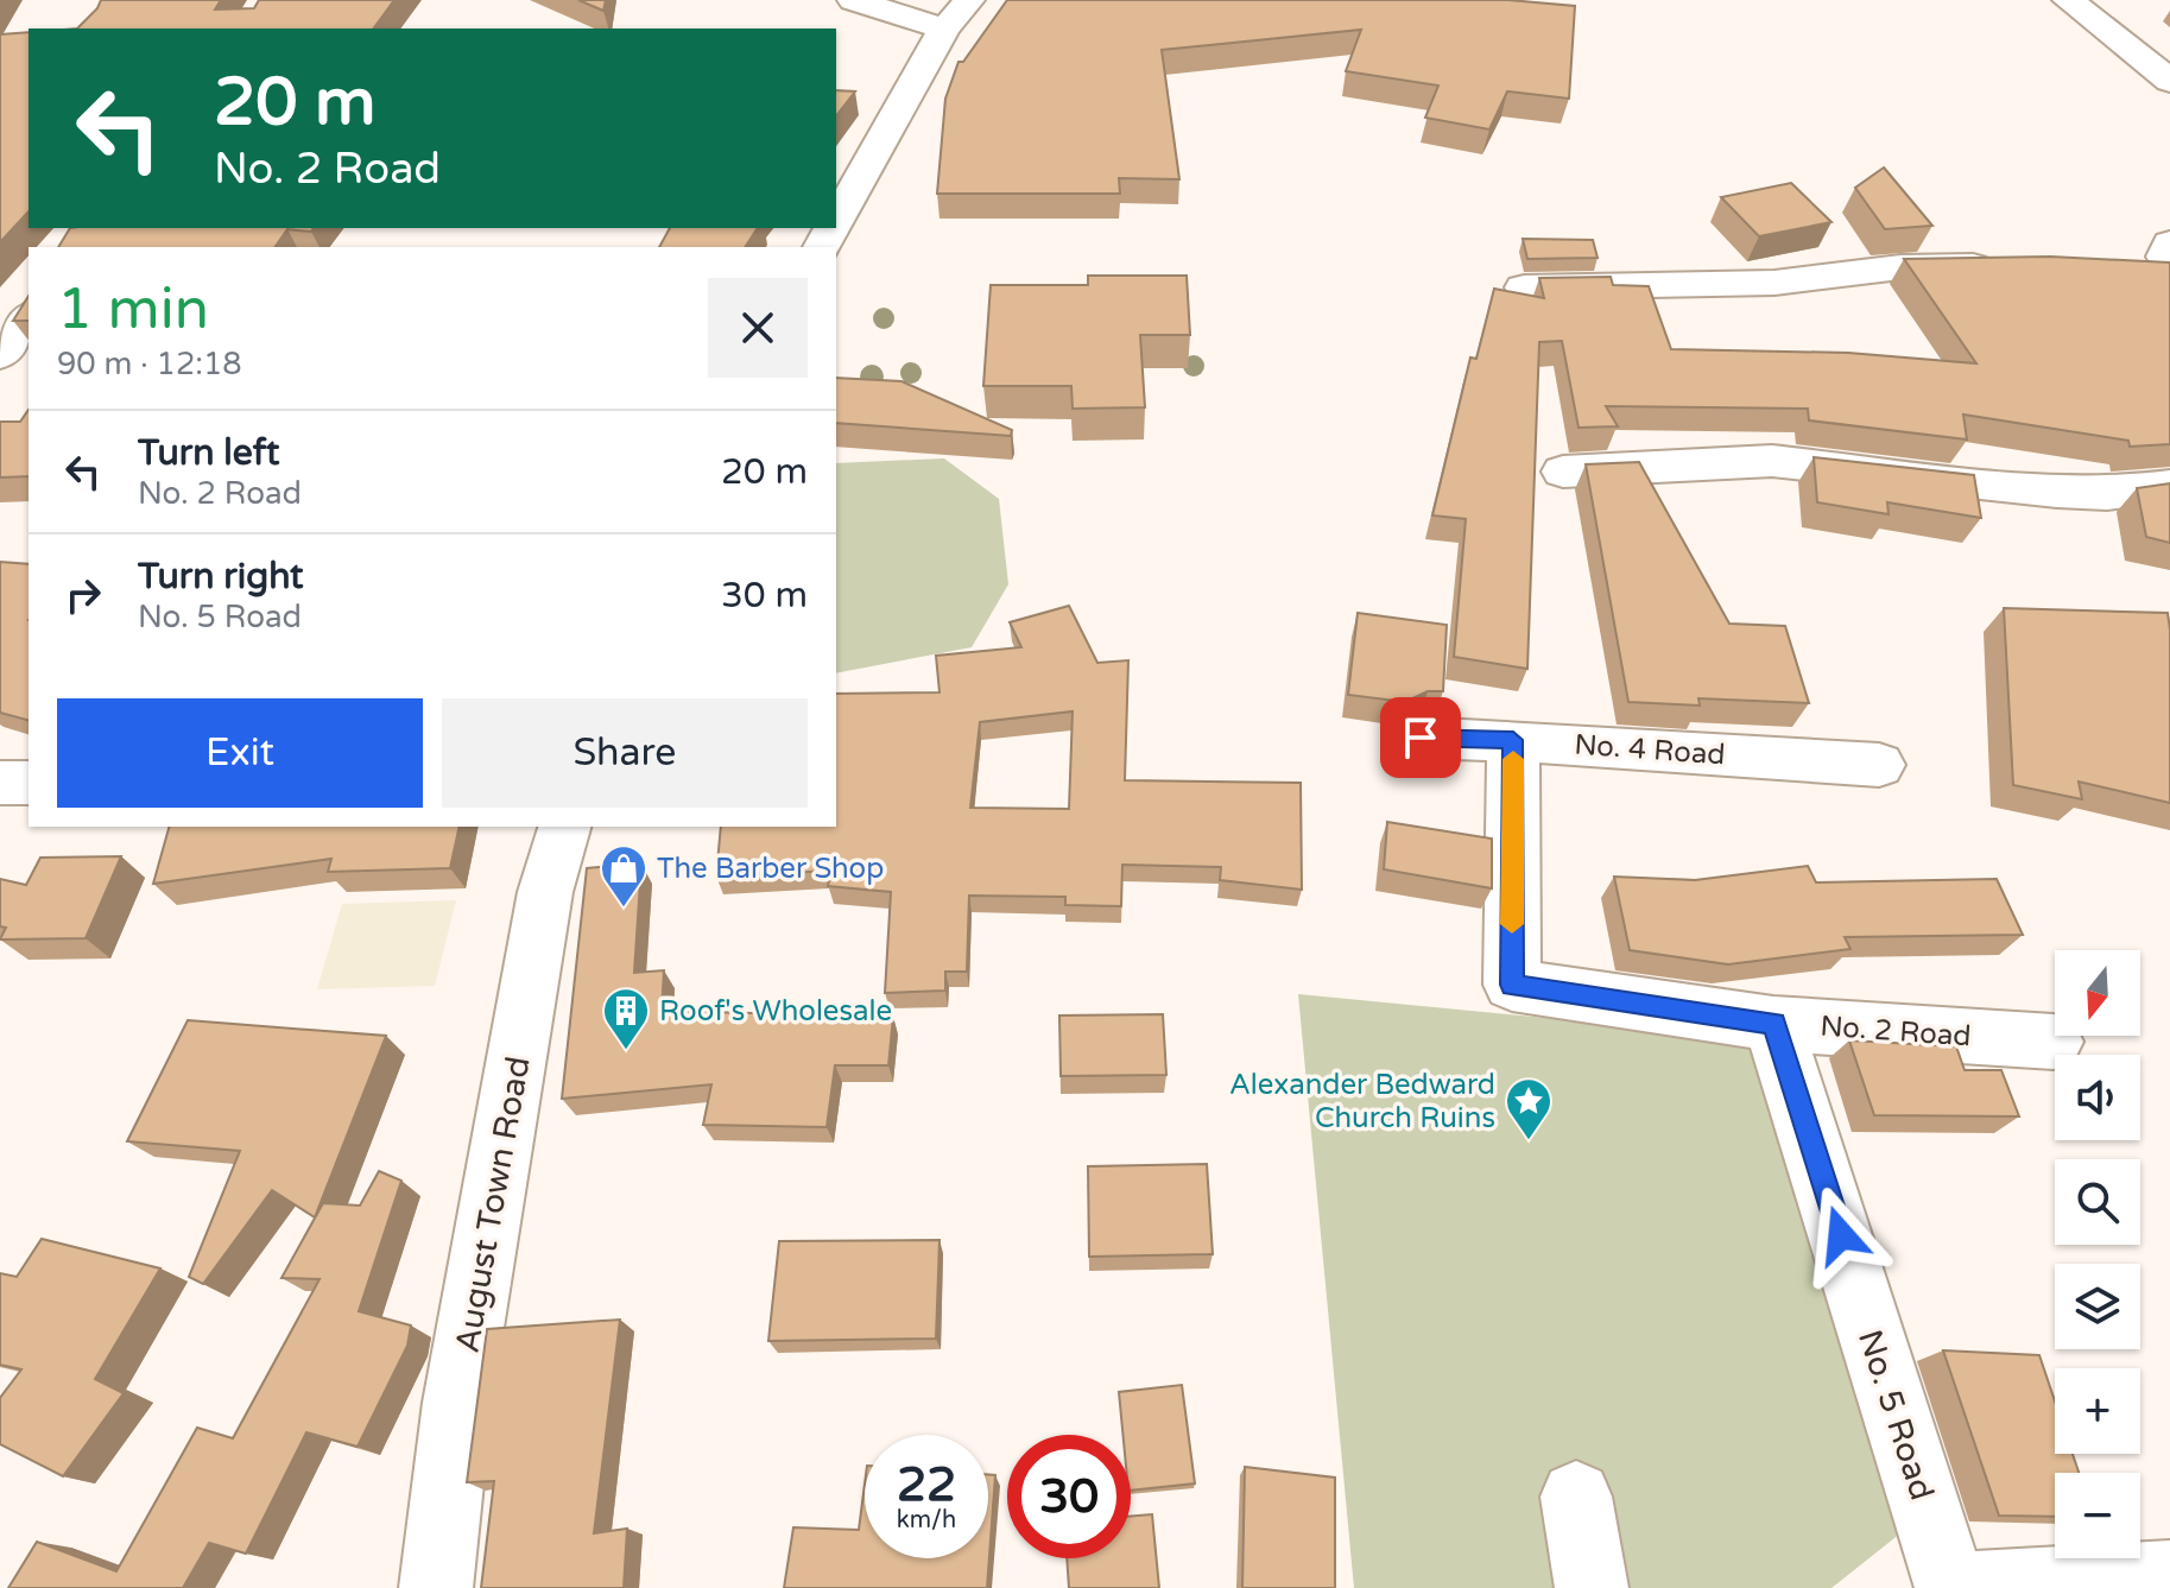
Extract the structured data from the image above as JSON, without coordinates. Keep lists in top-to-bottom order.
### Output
{
  "streets": {
    "street": [
      "No. 4 Road",
      "No. 2 Road",
      "August Town Road",
      "No. 5 Road"
    ]
  },
  "crossings": [
    ["No. 4 Road", "No. 2 Road"],
    ["No. 2 Road", "No. 5 Road"]
  ],
  "places": {
    "shop": ["The Barber Shop"],
    "building": ["Roof's Wholesale"],
    "place": ["Alexander Bedward Church Ruins"]
  },
  "north": "bottom",
  "page": {
    "turn": ["20 m", "No. 2 Road"],
    "heading": ["1 min", "90 m · 12:18"],
    "list": [
      {
        "name": "Turn left",
        "note": "No. 2 Road",
        "value": "20 m"
      },
      {
        "name": "Turn right",
        "note": "No. 5 Road",
        "value": "30 m"
      }
    ],
    "buttons": ["Exit", "Share"],
    "map_buttons": ["+", "−"],
    "speed": "22 km/h",
    "limit": "30"
  }
}
